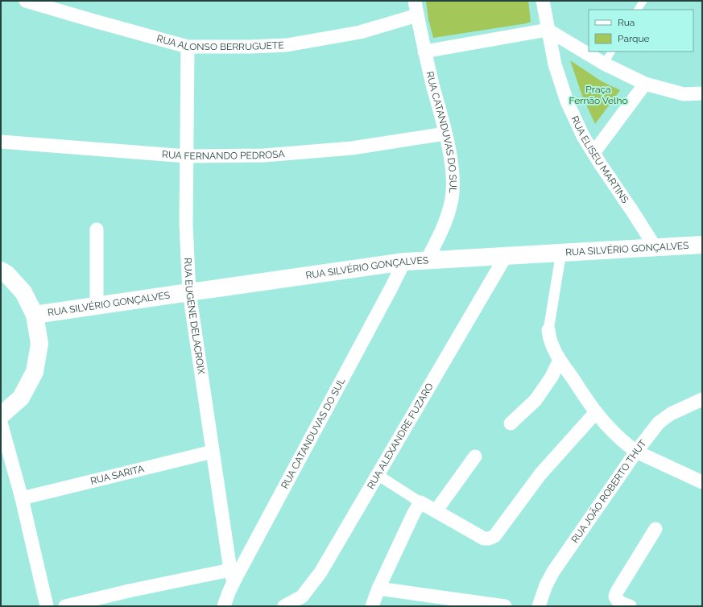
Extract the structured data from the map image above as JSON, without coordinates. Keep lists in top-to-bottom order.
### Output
{
  "streets": {
    "street": [
      "RUA ALONSO BERRUGUETE",
      "RUA CATANDUVAS DO SUL",
      "RUA FERNANDO PEDROSA",
      "RUA ELISEU MARTINS",
      "RUA SILVÉRIO GONÇALVES",
      "RUA EUGENE DELACROIX",
      "RUA ALEXANDRE FUZARO",
      "RUA SARITA",
      "RUA JOÃO ROBERTO THUT"
    ]
  },
  "crossings": [
    ["RUA ALONSO BERRUGUETE", "RUA CATANDUVAS DO SUL"],
    ["RUA ALONSO BERRUGUETE", "RUA EUGENE DELACROIX"],
    ["RUA CATANDUVAS DO SUL", "RUA FERNANDO PEDROSA"],
    ["RUA CATANDUVAS DO SUL", "RUA SILVÉRIO GONÇALVES"],
    ["RUA CATANDUVAS DO SUL", "RUA EUGENE DELACROIX"],
    ["RUA FERNANDO PEDROSA", "RUA EUGENE DELACROIX"],
    ["RUA ELISEU MARTINS", "RUA SILVÉRIO GONÇALVES"],
    ["RUA SILVÉRIO GONÇALVES", "RUA EUGENE DELACROIX"],
    ["RUA SILVÉRIO GONÇALVES", "RUA ALEXANDRE FUZARO"],
    ["RUA EUGENE DELACROIX", "RUA SARITA"]
  ],
  "parks": ["Praça Fernão Velho"],
  "legend": ["Rua", "Parque"]
}
